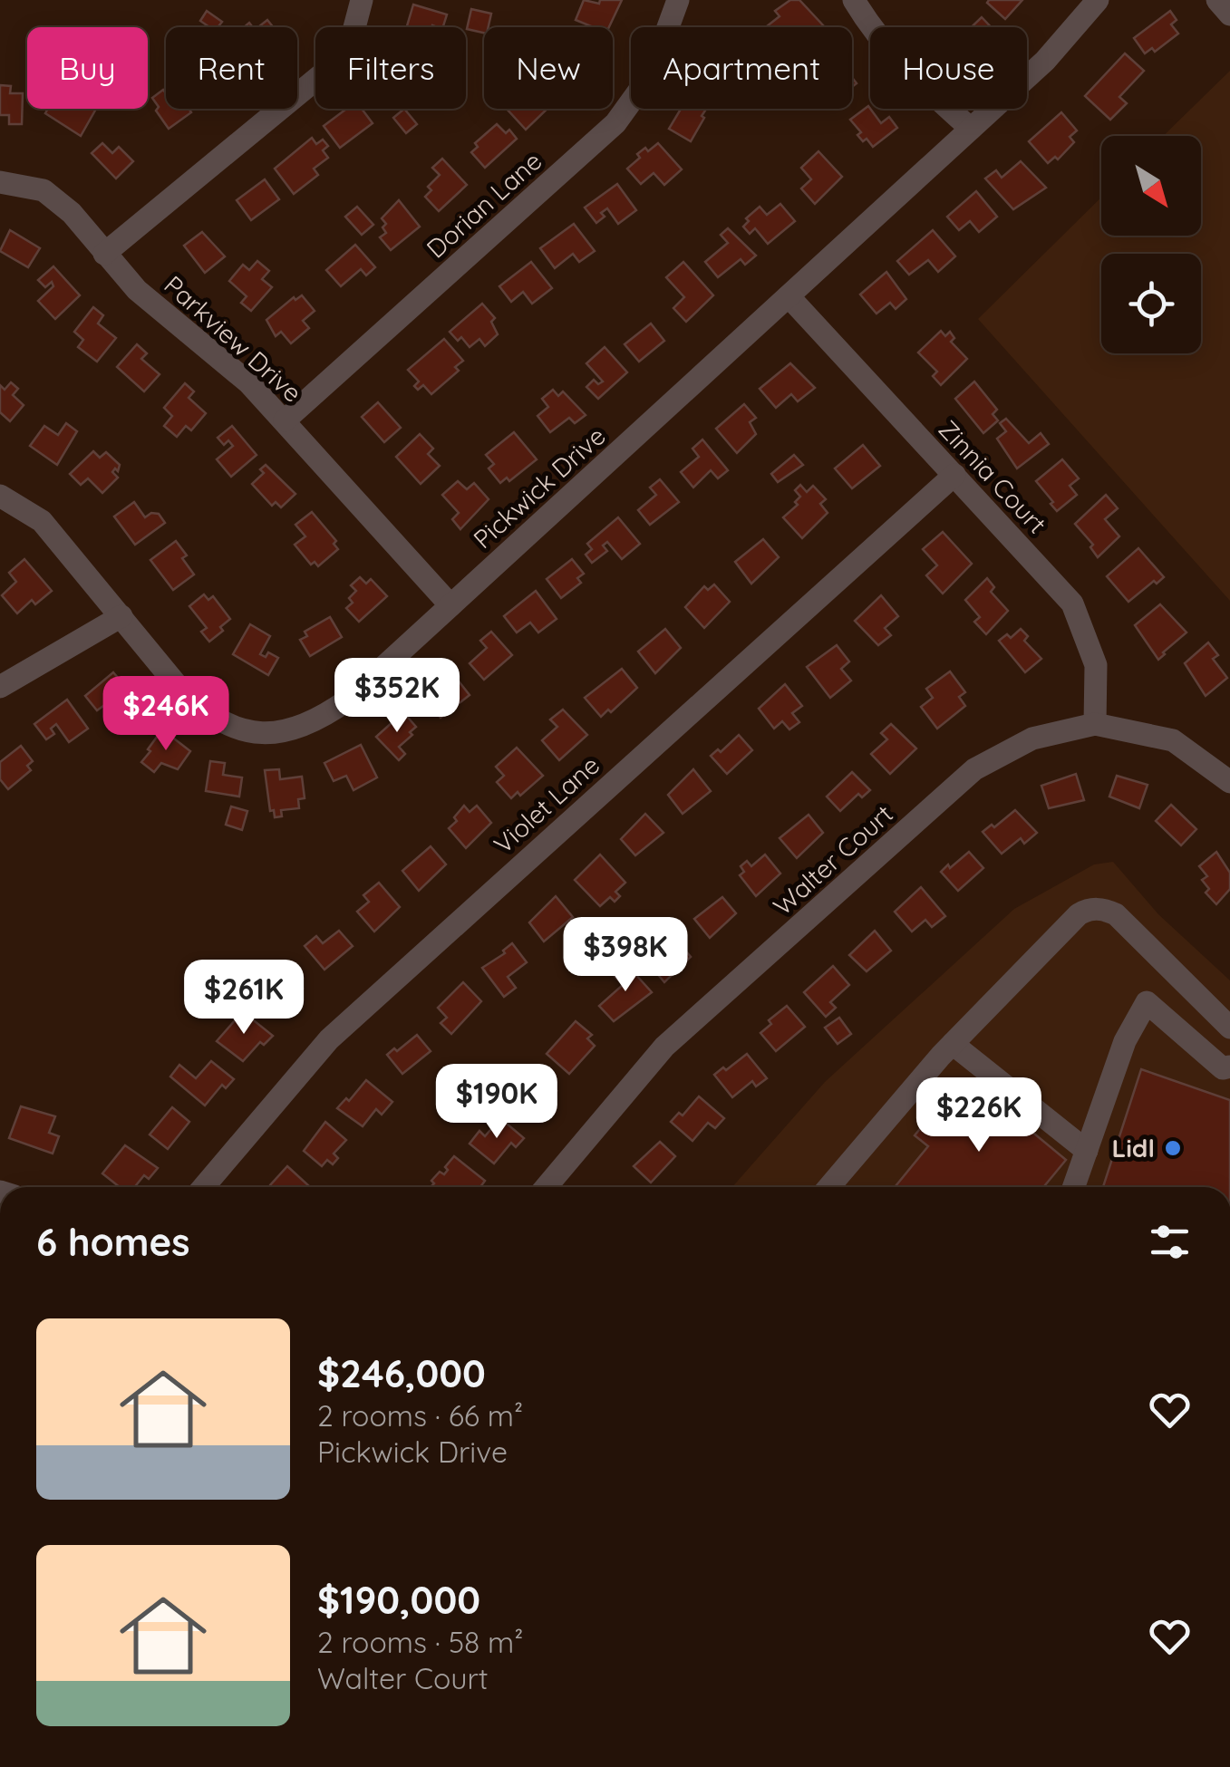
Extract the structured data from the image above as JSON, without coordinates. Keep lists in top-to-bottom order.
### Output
{
  "streets": {
    "street": [
      "Dorian Lane",
      "Parkview Drive",
      "Zinnia Court",
      "Pickwick Drive",
      "Violet Lane",
      "Walter Court"
    ]
  },
  "crossings": [
    ["Dorian Lane", "Parkview Drive"],
    ["Parkview Drive", "Pickwick Drive"],
    ["Zinnia Court", "Pickwick Drive"],
    ["Zinnia Court", "Violet Lane"],
    ["Zinnia Court", "Walter Court"]
  ],
  "places": ["Lidl"],
  "north": "bottom right",
  "page": {
    "chip": [
      "Buy",
      "Rent",
      "Filters",
      "New",
      "Apartment",
      "House"
    ],
    "price": [
      "$352K",
      "$246K",
      "$398K",
      "$261K",
      "$190K",
      "$226K"
    ],
    "heading": "6 homes",
    "list": [
      {
        "name": "$246,000",
        "note": "2 rooms · 66 m² · Pickwick Drive"
      },
      {
        "name": "$190,000",
        "note": "2 rooms · 58 m² · Walter Court"
      }
    ]
  }
}
